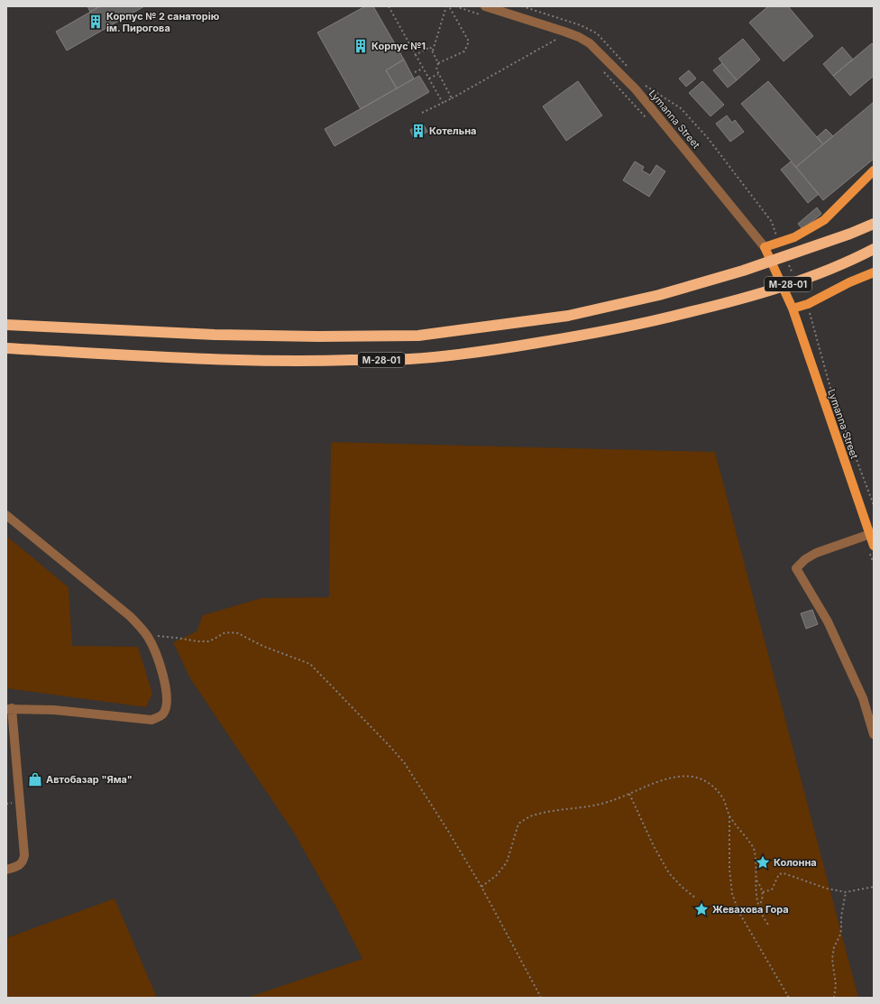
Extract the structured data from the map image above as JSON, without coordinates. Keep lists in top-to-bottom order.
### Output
{
  "streets": {
    "highway": ["М-28-01"],
    "main road": ["Lymanna Street"]
  },
  "places": {
    "building": ["Корпус № 2 санаторію ім. Пирогова", "Корпус №1", "Котельна"],
    "shop": ["Автобазар \"Яма\""],
    "place": ["Колонна", "Жевахова Гора"]
  }
}
